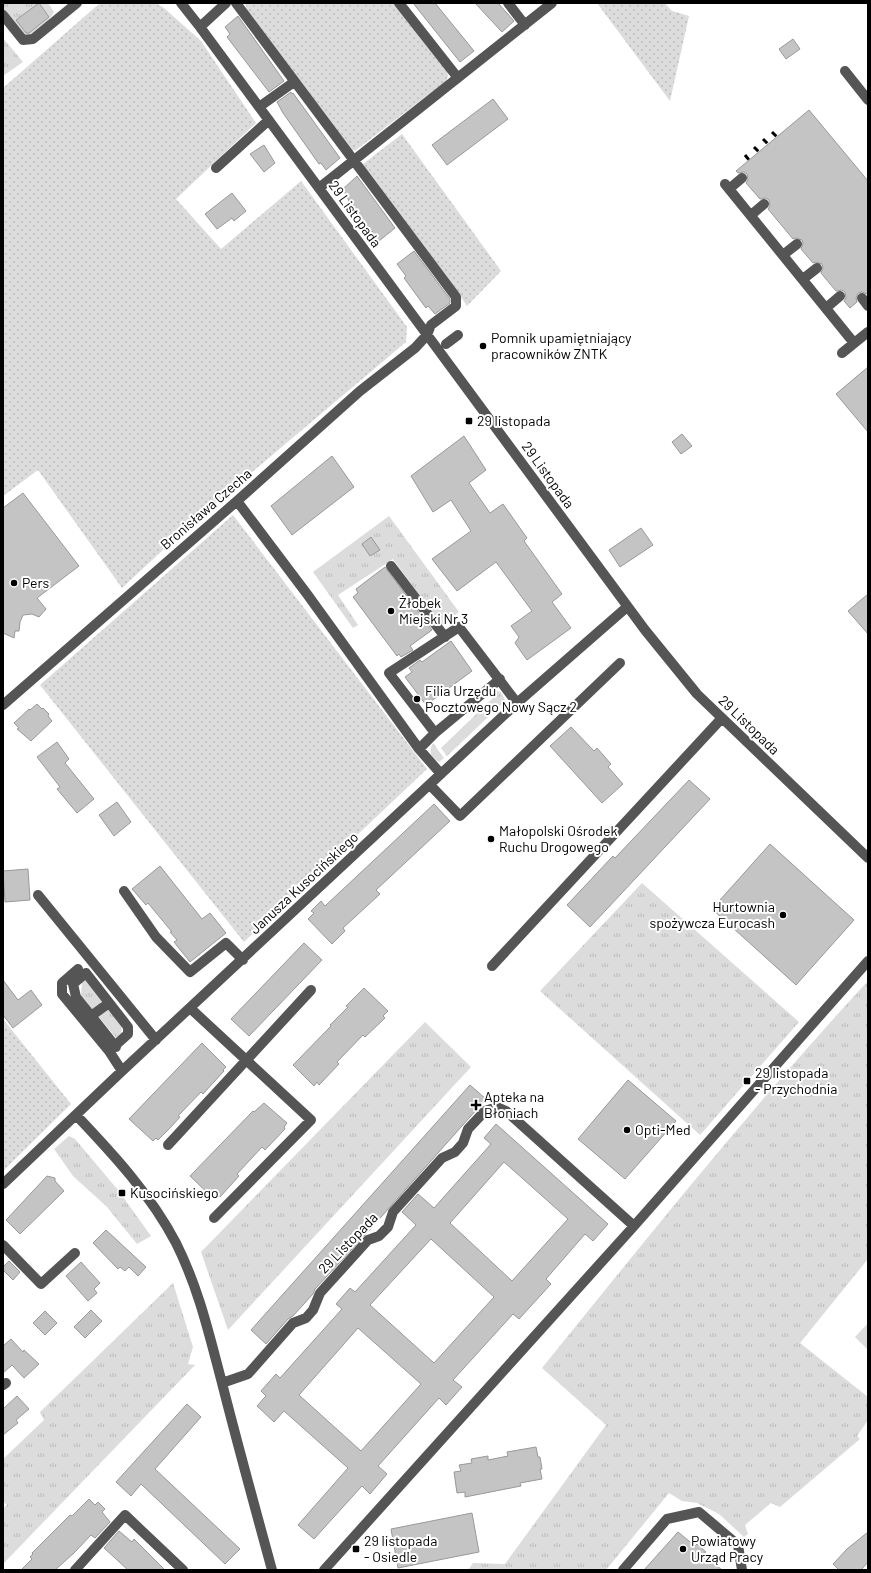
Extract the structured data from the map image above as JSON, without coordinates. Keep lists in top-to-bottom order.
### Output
{
  "streets": {
    "street": ["29 Listopada", "Bronisława Czecha", "Janusza Kusocińskiego"]
  },
  "crossings": [
    ["29 Listopada", "Bronisława Czecha"],
    ["29 Listopada", "Janusza Kusocińskiego"]
  ],
  "places": {
    "other": [
      "Pomnik upamiętniający pracowników ZNTK",
      "Pers",
      "Żłobek Miejski Nr 3",
      "Filia Urzędu Pocztowego Nowy Sącz 2",
      "Małopolski Ośrodek Ruchu Drogowego",
      "Hurtownia spożywcza Eurocash",
      "Opti-Med",
      "Powiatowy Urząd Pracy"
    ],
    "transit": [
      "29 listopada",
      "29 listopada - Przychodnia",
      "Kusocińskiego",
      "29 listopada - Osiedle"
    ],
    "health": ["Apteka na Błoniach"]
  }
}
